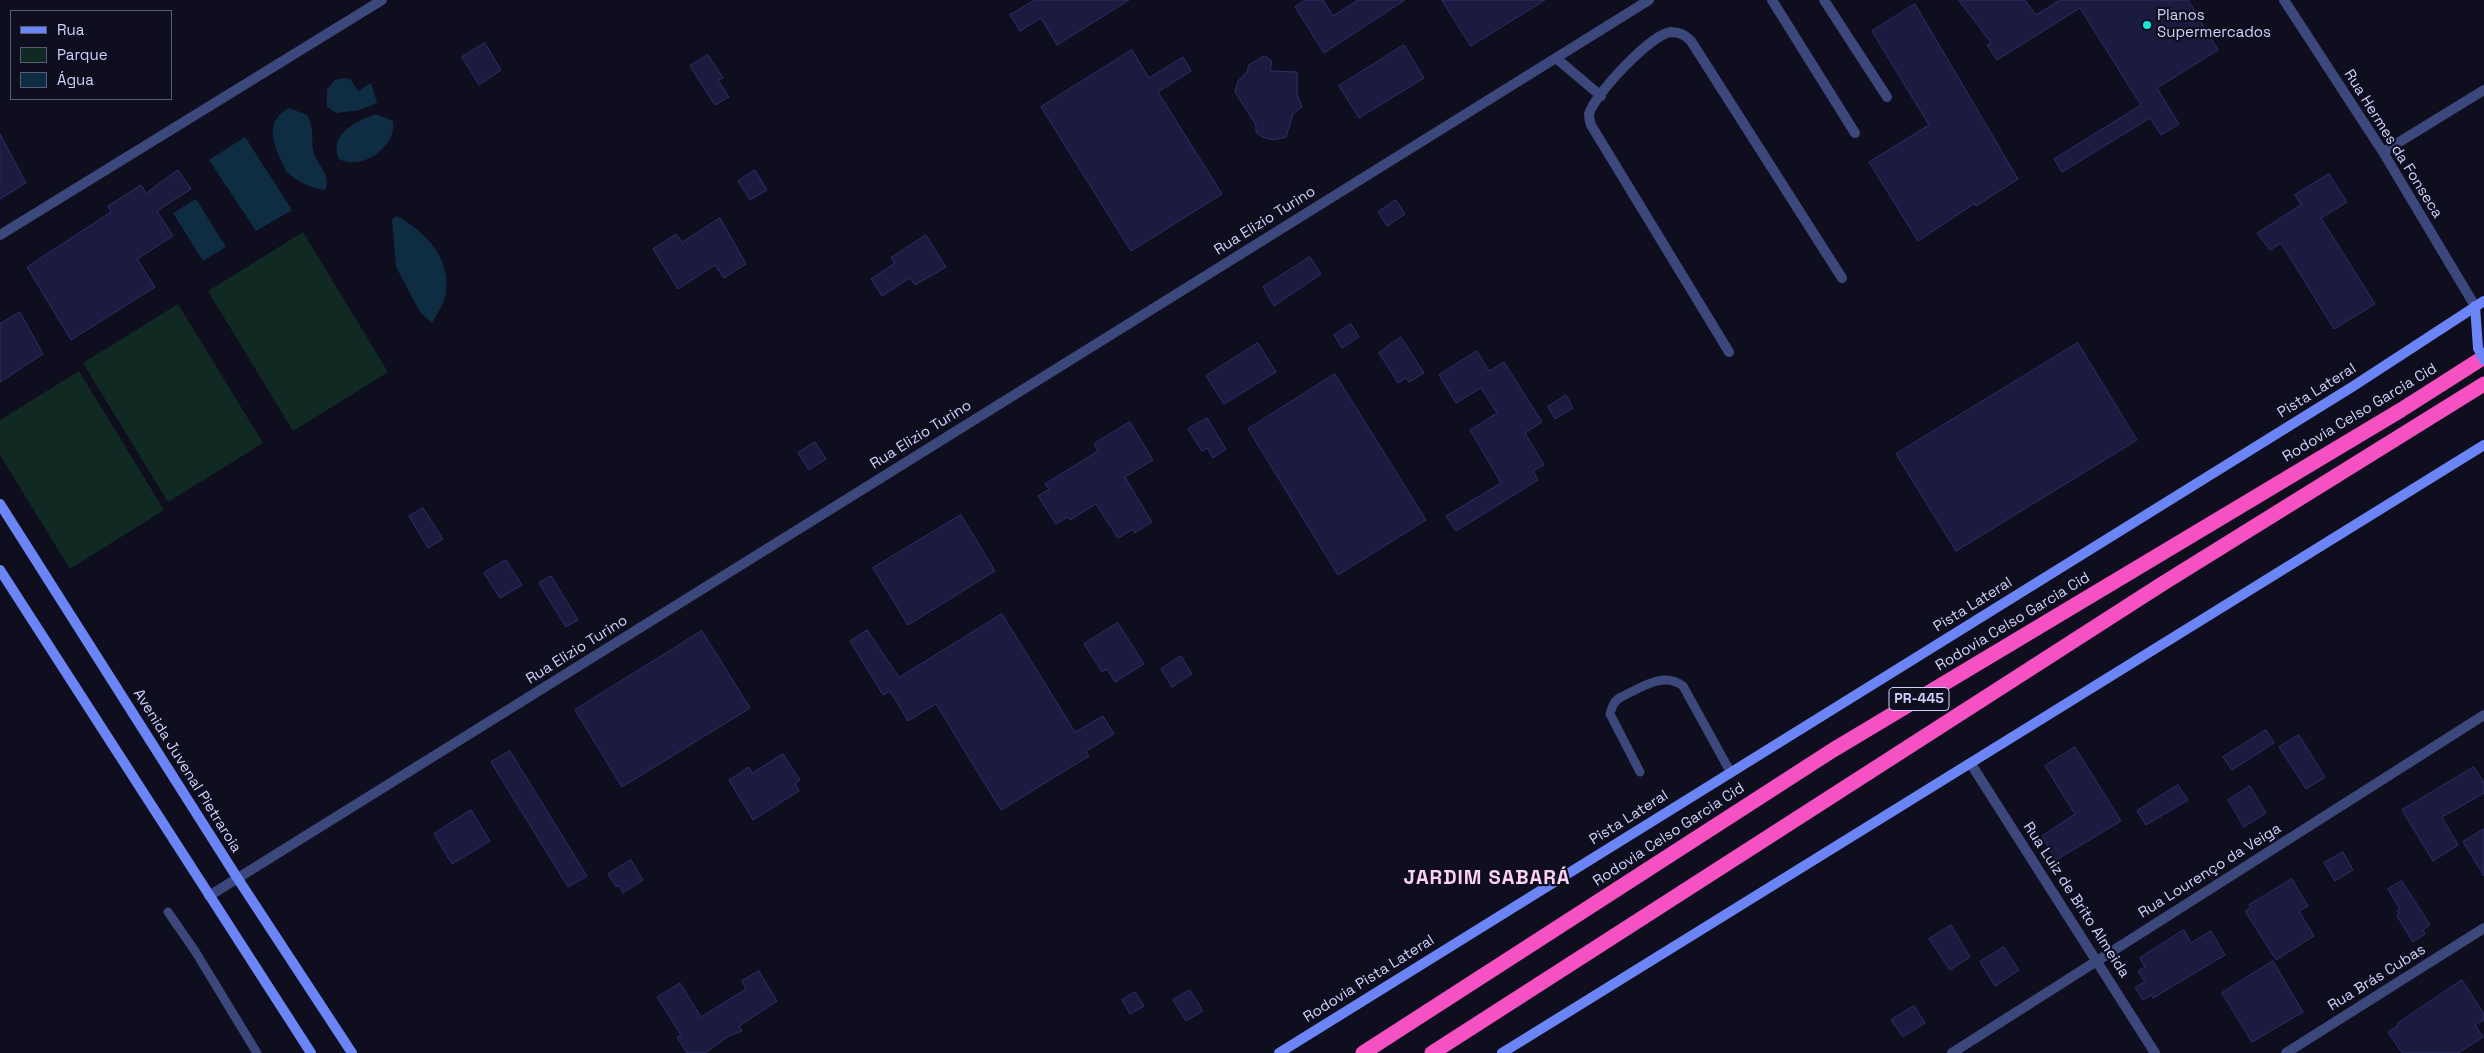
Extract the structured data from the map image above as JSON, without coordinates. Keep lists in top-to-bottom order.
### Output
{
  "streets": {
    "highway": ["Rodovia Celso Garcia Cid", "PR-445"],
    "street": [
      "Rua Hermes da Fonseca",
      "Rua Elizio Turino",
      "Pista Lateral",
      "Avenida Juvenal Pietraroia",
      "Rua Lourenço da Veiga",
      "Rua Luiz de Brito Almeida",
      "Rua Brás Cubas",
      "Rodovia Pista Lateral"
    ]
  },
  "crossings": [
    ["Rua Hermes da Fonseca", "Pista Lateral"],
    ["Rua Elizio Turino", "Avenida Juvenal Pietraroia"],
    ["Pista Lateral", "Rodovia Pista Lateral"],
    ["Rua Lourenço da Veiga", "Rua Luiz de Brito Almeida"]
  ],
  "districts": ["JARDIM SABARÁ"],
  "places": ["Planos Supermercados"],
  "legend": ["Rua", "Parque", "Água"]
}
